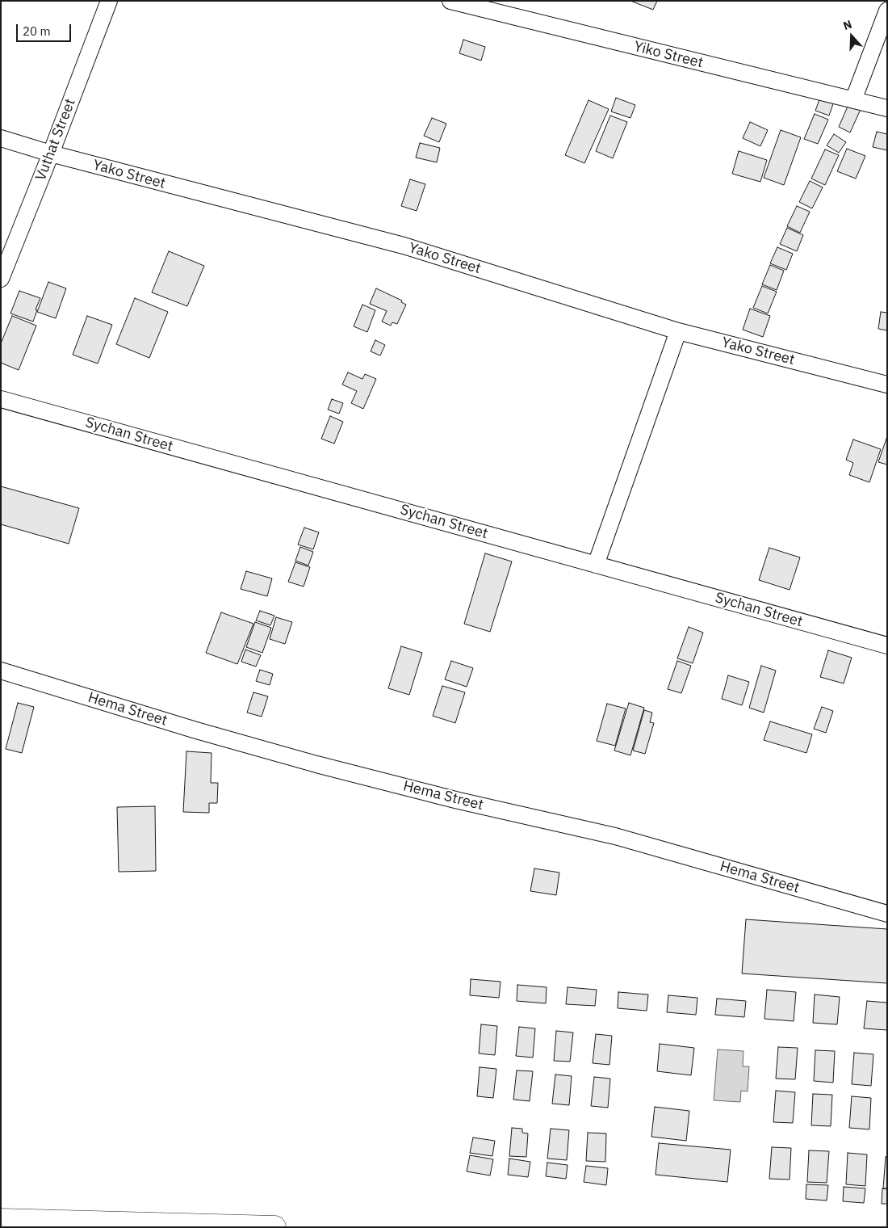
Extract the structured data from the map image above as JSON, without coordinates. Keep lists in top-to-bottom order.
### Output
{
  "streets": {
    "street": [
      "Yiko Street",
      "Vuthat Street",
      "Yako Street",
      "Sychan Street",
      "Hema Street"
    ]
  },
  "crossings": [
    ["Vuthat Street", "Yako Street"]
  ],
  "scale_bar": "20 m",
  "north": "top"
}
